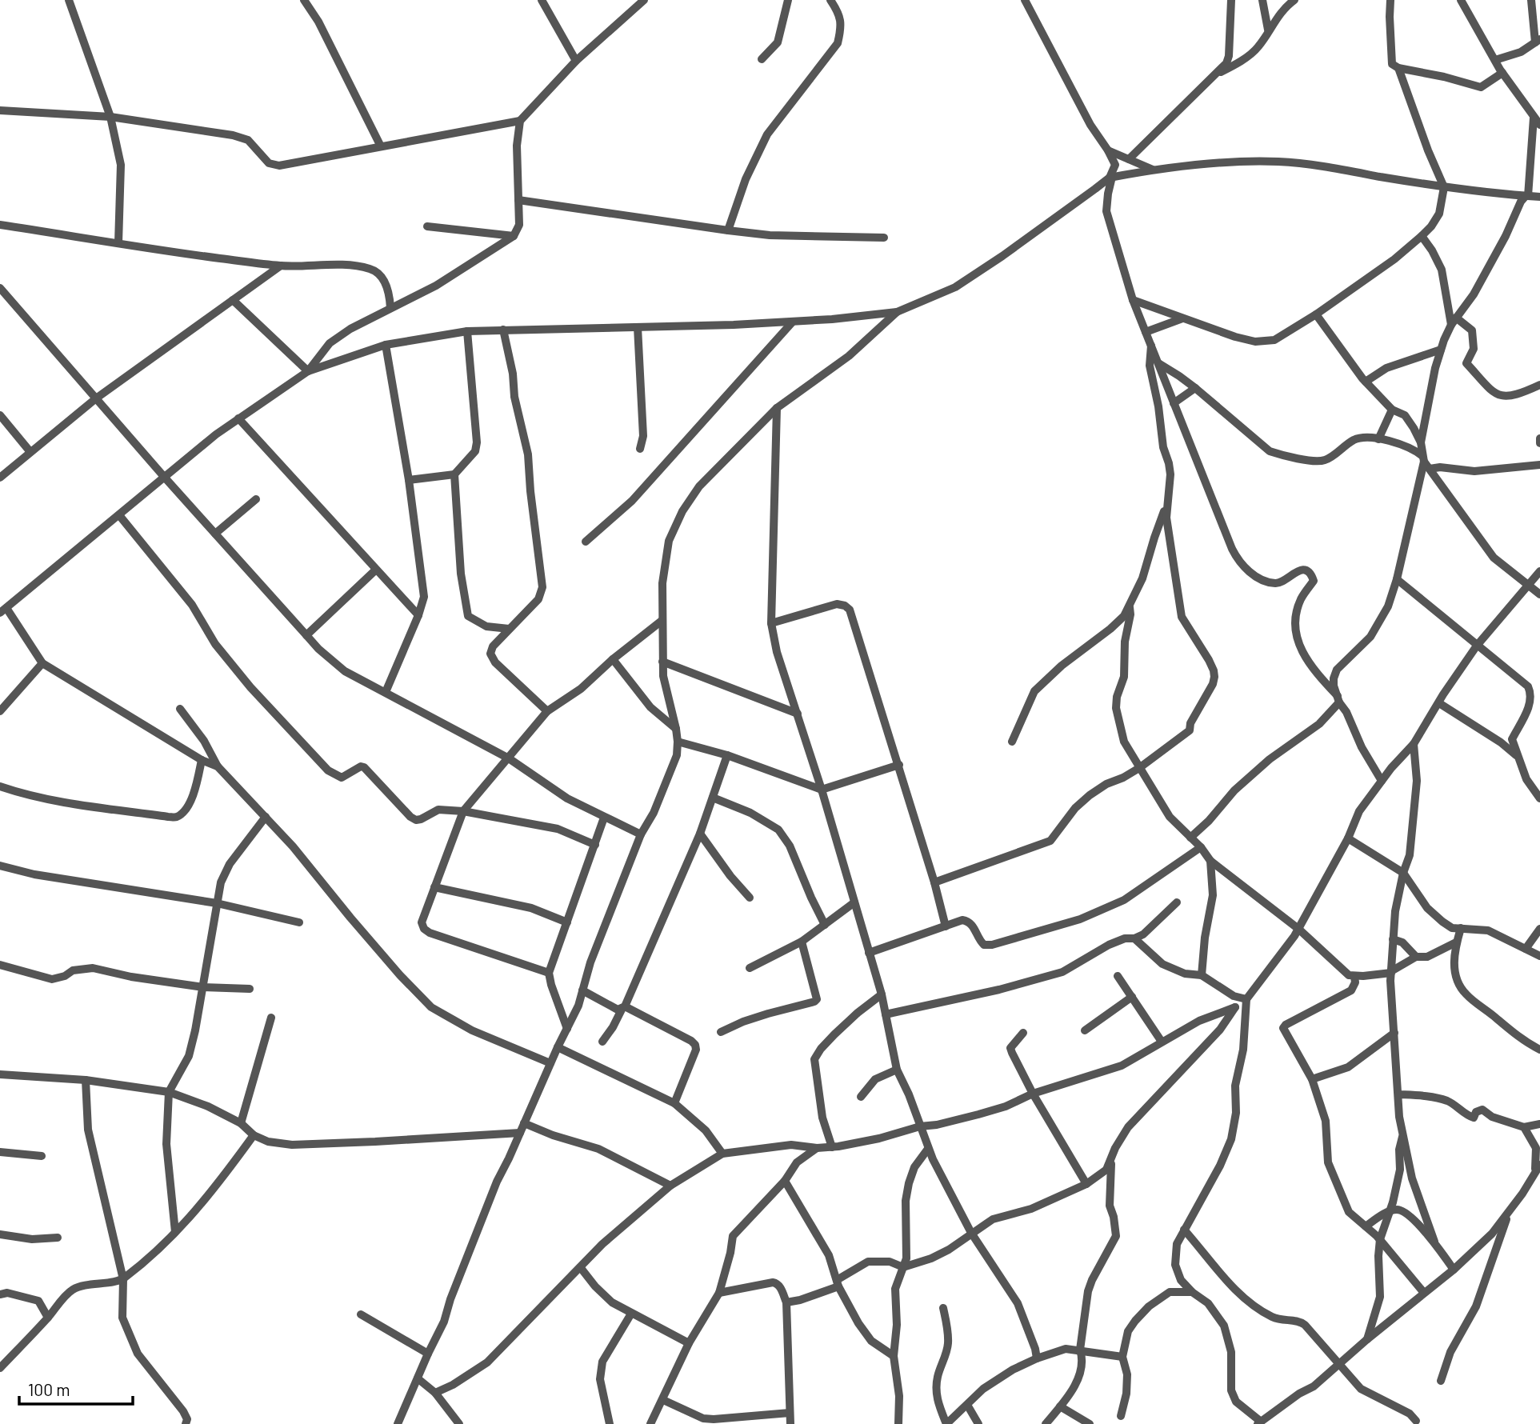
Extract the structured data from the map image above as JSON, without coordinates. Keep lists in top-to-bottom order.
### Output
{
  "scale_bar": "100 m"
}
